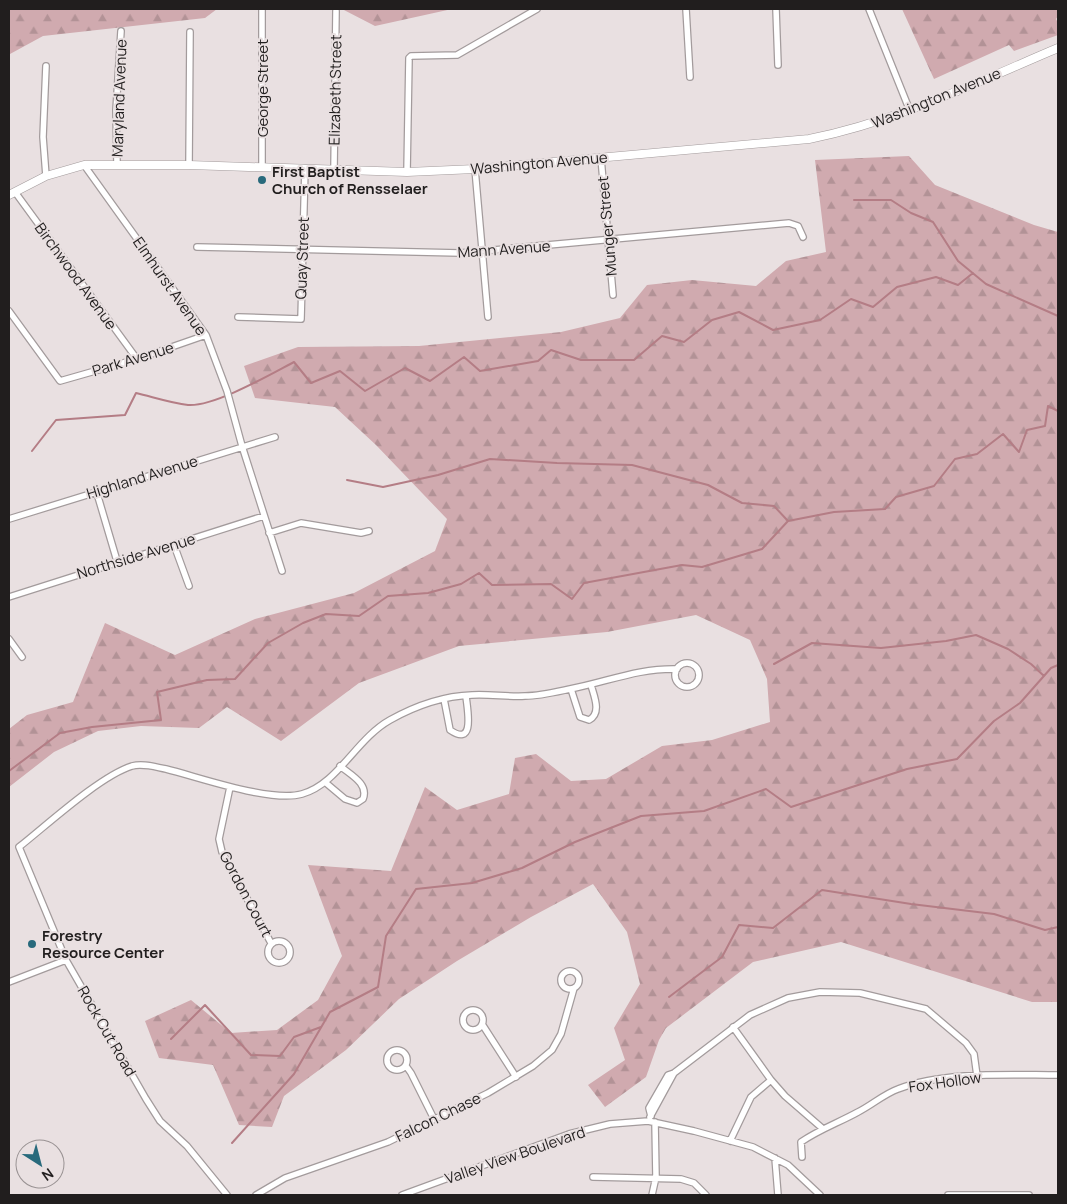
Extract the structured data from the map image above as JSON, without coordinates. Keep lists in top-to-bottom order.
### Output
{
  "streets": {
    "street": [
      "George Street",
      "Elizabeth Street",
      "Maryland Avenue",
      "Washington Avenue",
      "Munger Street",
      "Mann Avenue",
      "Quay Street",
      "Birchwood Avenue",
      "Elmhurst Avenue",
      "Park Avenue",
      "Highland Avenue",
      "Northside Avenue",
      "Gordon Court",
      "Rock Cut Road",
      "Fox Hollow",
      "Falcon Chase",
      "Valley View Boulevard"
    ]
  },
  "crossings": [
    ["George Street", "Washington Avenue"],
    ["Elizabeth Street", "Washington Avenue"],
    ["Maryland Avenue", "Washington Avenue"],
    ["Washington Avenue", "Munger Street"],
    ["Washington Avenue", "Quay Street"],
    ["Washington Avenue", "Birchwood Avenue"],
    ["Washington Avenue", "Elmhurst Avenue"],
    ["Munger Street", "Mann Avenue"],
    ["Mann Avenue", "Quay Street"],
    ["Birchwood Avenue", "Park Avenue"],
    ["Elmhurst Avenue", "Park Avenue"],
    ["Elmhurst Avenue", "Highland Avenue"],
    ["Elmhurst Avenue", "Northside Avenue"],
    ["Gordon Court", "Rock Cut Road"]
  ],
  "places": ["First Baptist Church of Rensselaer", "Forestry Resource Center"],
  "north": "bottom right"
}
